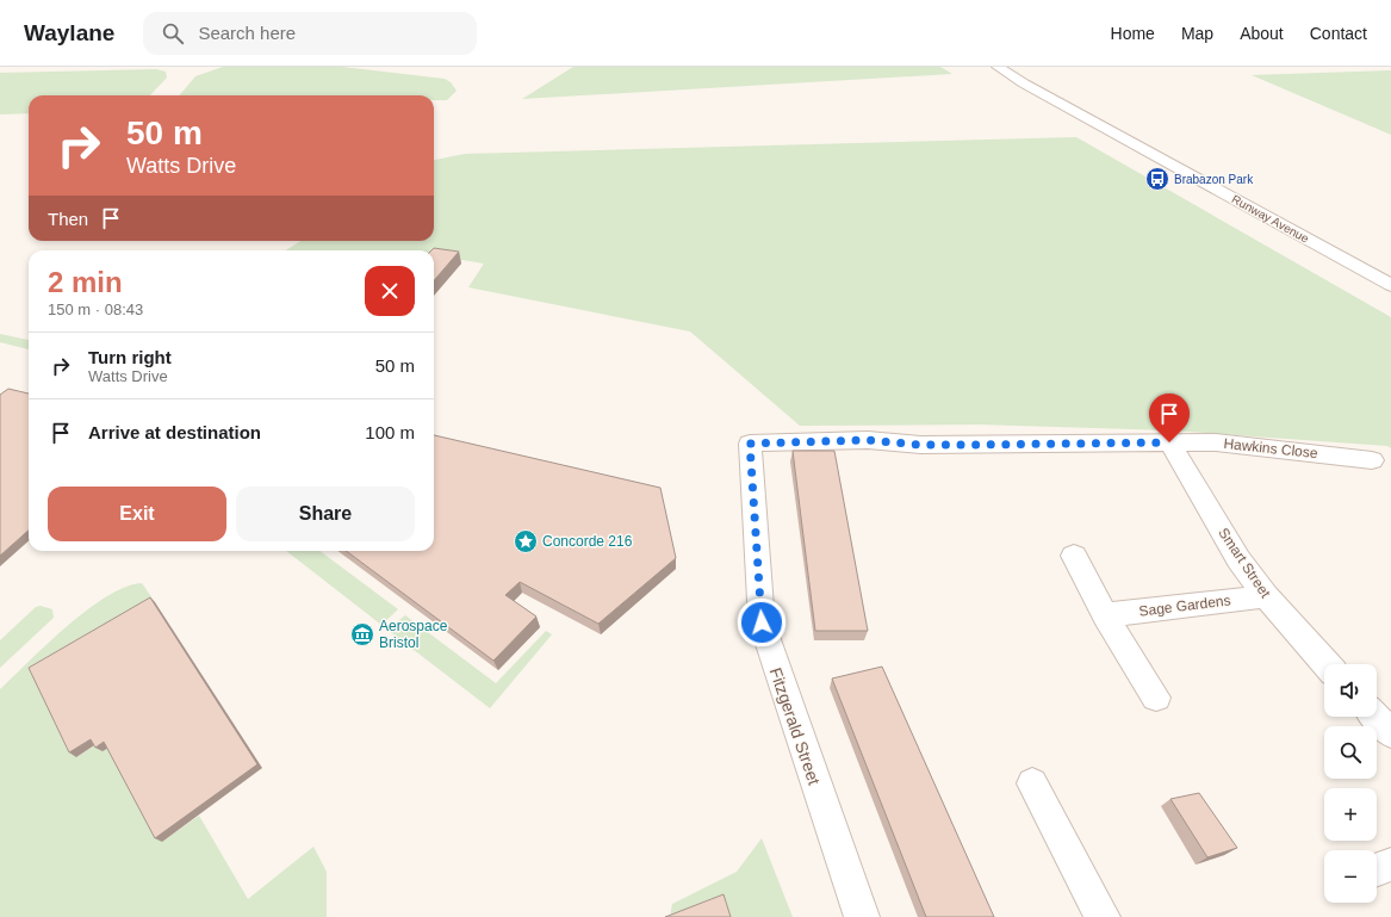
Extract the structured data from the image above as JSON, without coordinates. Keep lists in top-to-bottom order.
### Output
{
  "streets": {
    "street": [
      "Runway Avenue",
      "Hawkins Close",
      "Smart Street",
      "Sage Gardens",
      "Fitzgerald Street"
    ]
  },
  "crossings": [
    ["Hawkins Close", "Smart Street"],
    ["Hawkins Close", "Fitzgerald Street"],
    ["Smart Street", "Sage Gardens"]
  ],
  "places": {
    "bus stop": ["Brabazon Park"],
    "place": ["Concorde 216"],
    "museum": ["Aerospace Bristol"]
  },
  "page": {
    "header": "Waylane",
    "search": "Search here",
    "nav": [
      "Home",
      "Map",
      "About",
      "Contact"
    ],
    "turn": ["50 m", "Watts Drive"],
    "then": "Then",
    "heading": ["2 min", "150 m · 08:43"],
    "list": [
      {
        "name": "Turn right",
        "note": "Watts Drive",
        "value": "50 m"
      },
      {
        "name": "Arrive at destination",
        "value": "100 m"
      }
    ],
    "buttons": ["Exit", "Share"],
    "map_buttons": ["+", "−"]
  }
}
